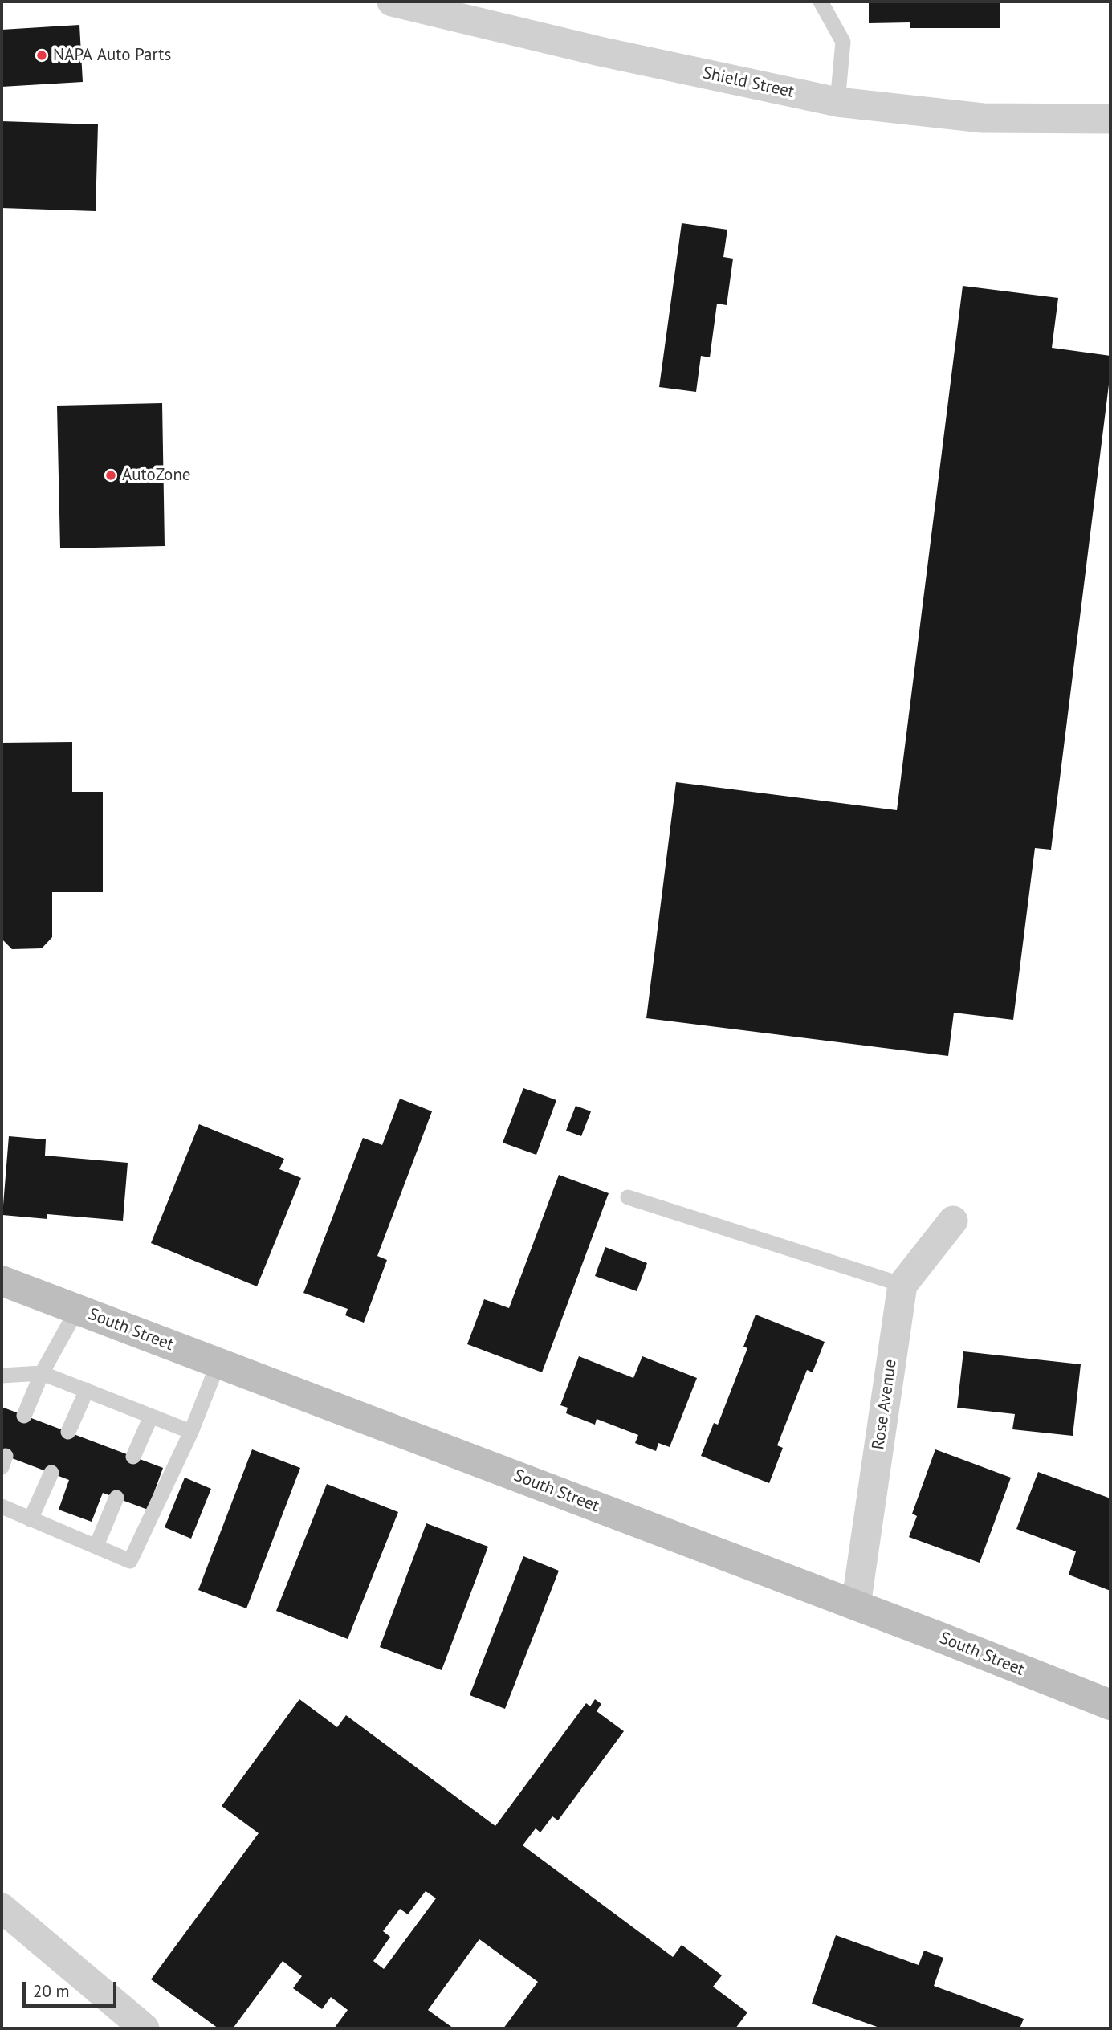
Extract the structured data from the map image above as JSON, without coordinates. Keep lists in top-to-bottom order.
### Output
{
  "streets": {
    "street": ["Shield Street", "South Street", "Rose Avenue"]
  },
  "crossings": [
    ["South Street", "Rose Avenue"]
  ],
  "places": ["NAPA Auto Parts", "AutoZone"],
  "scale_bar": "20 m"
}
